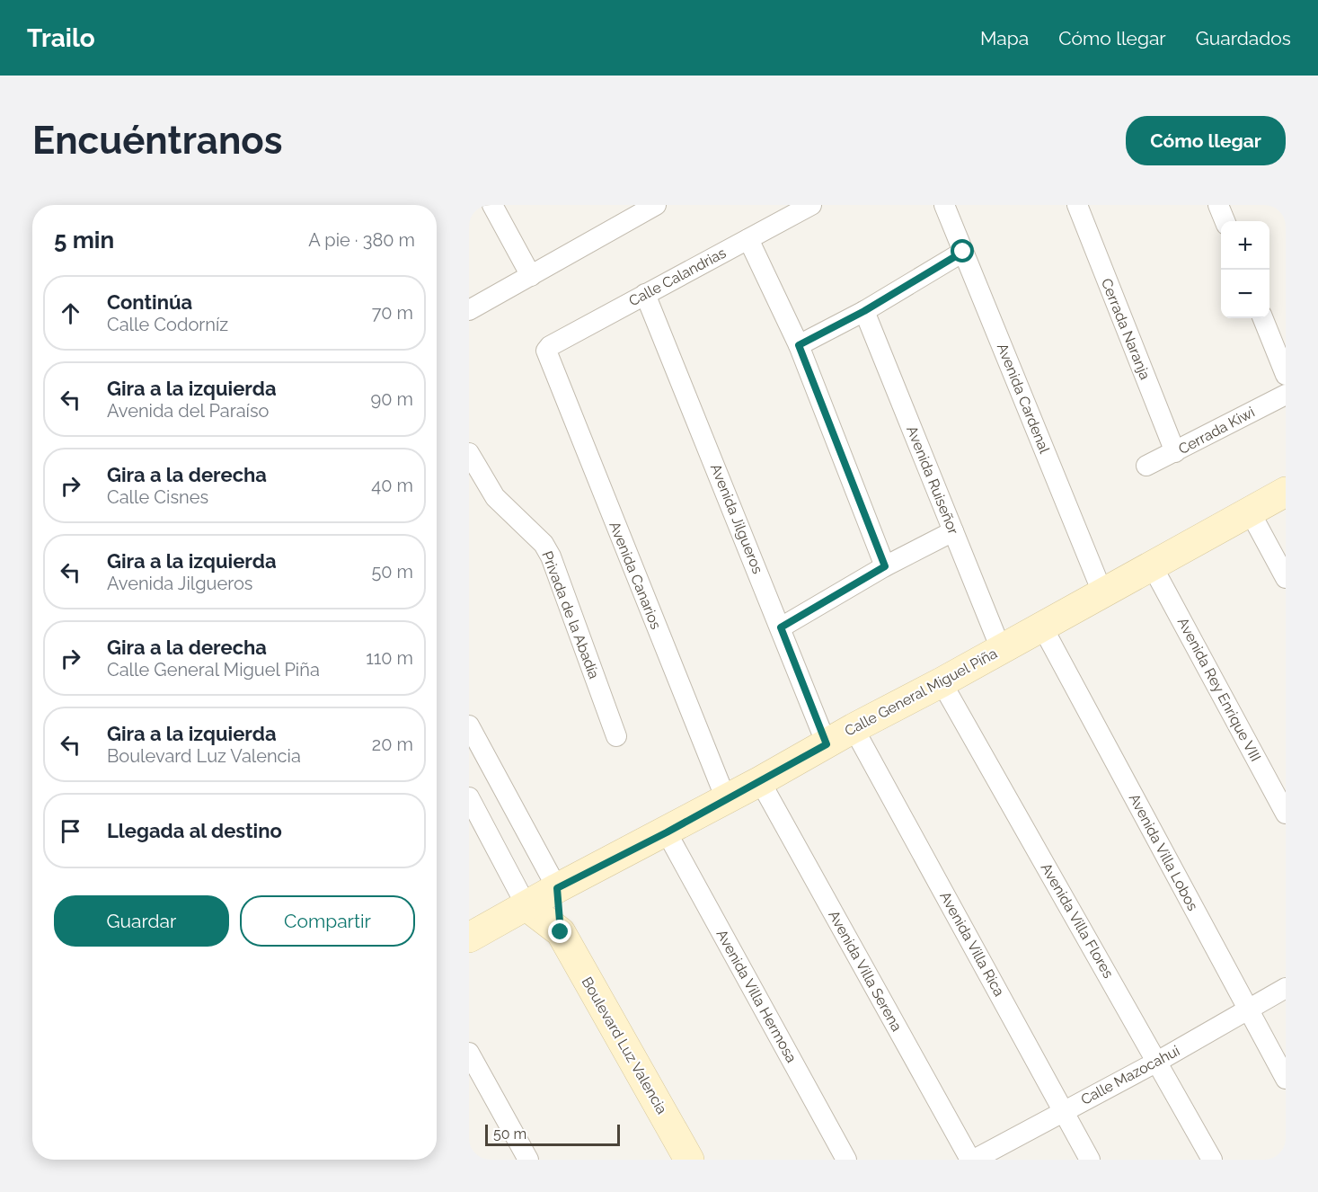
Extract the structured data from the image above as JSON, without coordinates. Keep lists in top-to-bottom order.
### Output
{
  "streets": {
    "street": [
      "Calle Calandrias",
      "Cerrada Naranja",
      "Avenida Cardenal",
      "Cerrada Kiwi",
      "Avenida Ruiseñor",
      "Avenida Jilgueros",
      "Avenida Canarios",
      "Privada de la Abadía",
      "Avenida Rey Enrique VIII",
      "Calle General Miguel Piña",
      "Avenida Villa Lobos",
      "Avenida Villa Flores",
      "Avenida Villa Rica",
      "Avenida Villa Serena",
      "Avenida Villa Hermosa",
      "Boulevard Luz Valencia",
      "Calle Mazocahui"
    ]
  },
  "crossings": [
    ["Calle Calandrias", "Avenida Jilgueros"],
    ["Calle Calandrias", "Avenida Canarios"],
    ["Cerrada Naranja", "Cerrada Kiwi"],
    ["Avenida Cardenal", "Calle General Miguel Piña"],
    ["Avenida Ruiseñor", "Calle General Miguel Piña"],
    ["Avenida Jilgueros", "Calle General Miguel Piña"],
    ["Avenida Canarios", "Calle General Miguel Piña"],
    ["Avenida Rey Enrique VIII", "Calle General Miguel Piña"],
    ["Calle General Miguel Piña", "Avenida Villa Lobos"],
    ["Calle General Miguel Piña", "Avenida Villa Flores"],
    ["Calle General Miguel Piña", "Avenida Villa Rica"],
    ["Calle General Miguel Piña", "Avenida Villa Serena"],
    ["Calle General Miguel Piña", "Avenida Villa Hermosa"],
    ["Calle General Miguel Piña", "Boulevard Luz Valencia"],
    ["Avenida Villa Lobos", "Calle Mazocahui"],
    ["Avenida Villa Flores", "Calle Mazocahui"],
    ["Avenida Villa Rica", "Calle Mazocahui"],
    ["Avenida Villa Serena", "Calle Mazocahui"]
  ],
  "scale_bar": "50 m",
  "page": {
    "header": "Trailo",
    "nav": ["Mapa", "Cómo llegar", "Guardados"],
    "buttons": [
      "Cómo llegar",
      ["Guardar", "Compartir"]
    ],
    "title": "Encuéntranos",
    "heading": ["5 min", "A pie · 380 m"],
    "map_buttons": ["+", "−"],
    "list": [
      ["Continúa", "Calle Codorníz", "70 m"],
      ["Gira a la izquierda", "Avenida del Paraíso", "90 m"],
      ["Gira a la derecha", "Calle Cisnes", "40 m"],
      ["Gira a la izquierda", "Avenida Jilgueros", "50 m"],
      ["Gira a la derecha", "Calle General Miguel Piña", "110 m"],
      ["Gira a la izquierda", "Boulevard Luz Valencia", "20 m"],
      "Llegada al destino"
    ],
    "scale": "50 m"
  }
}
